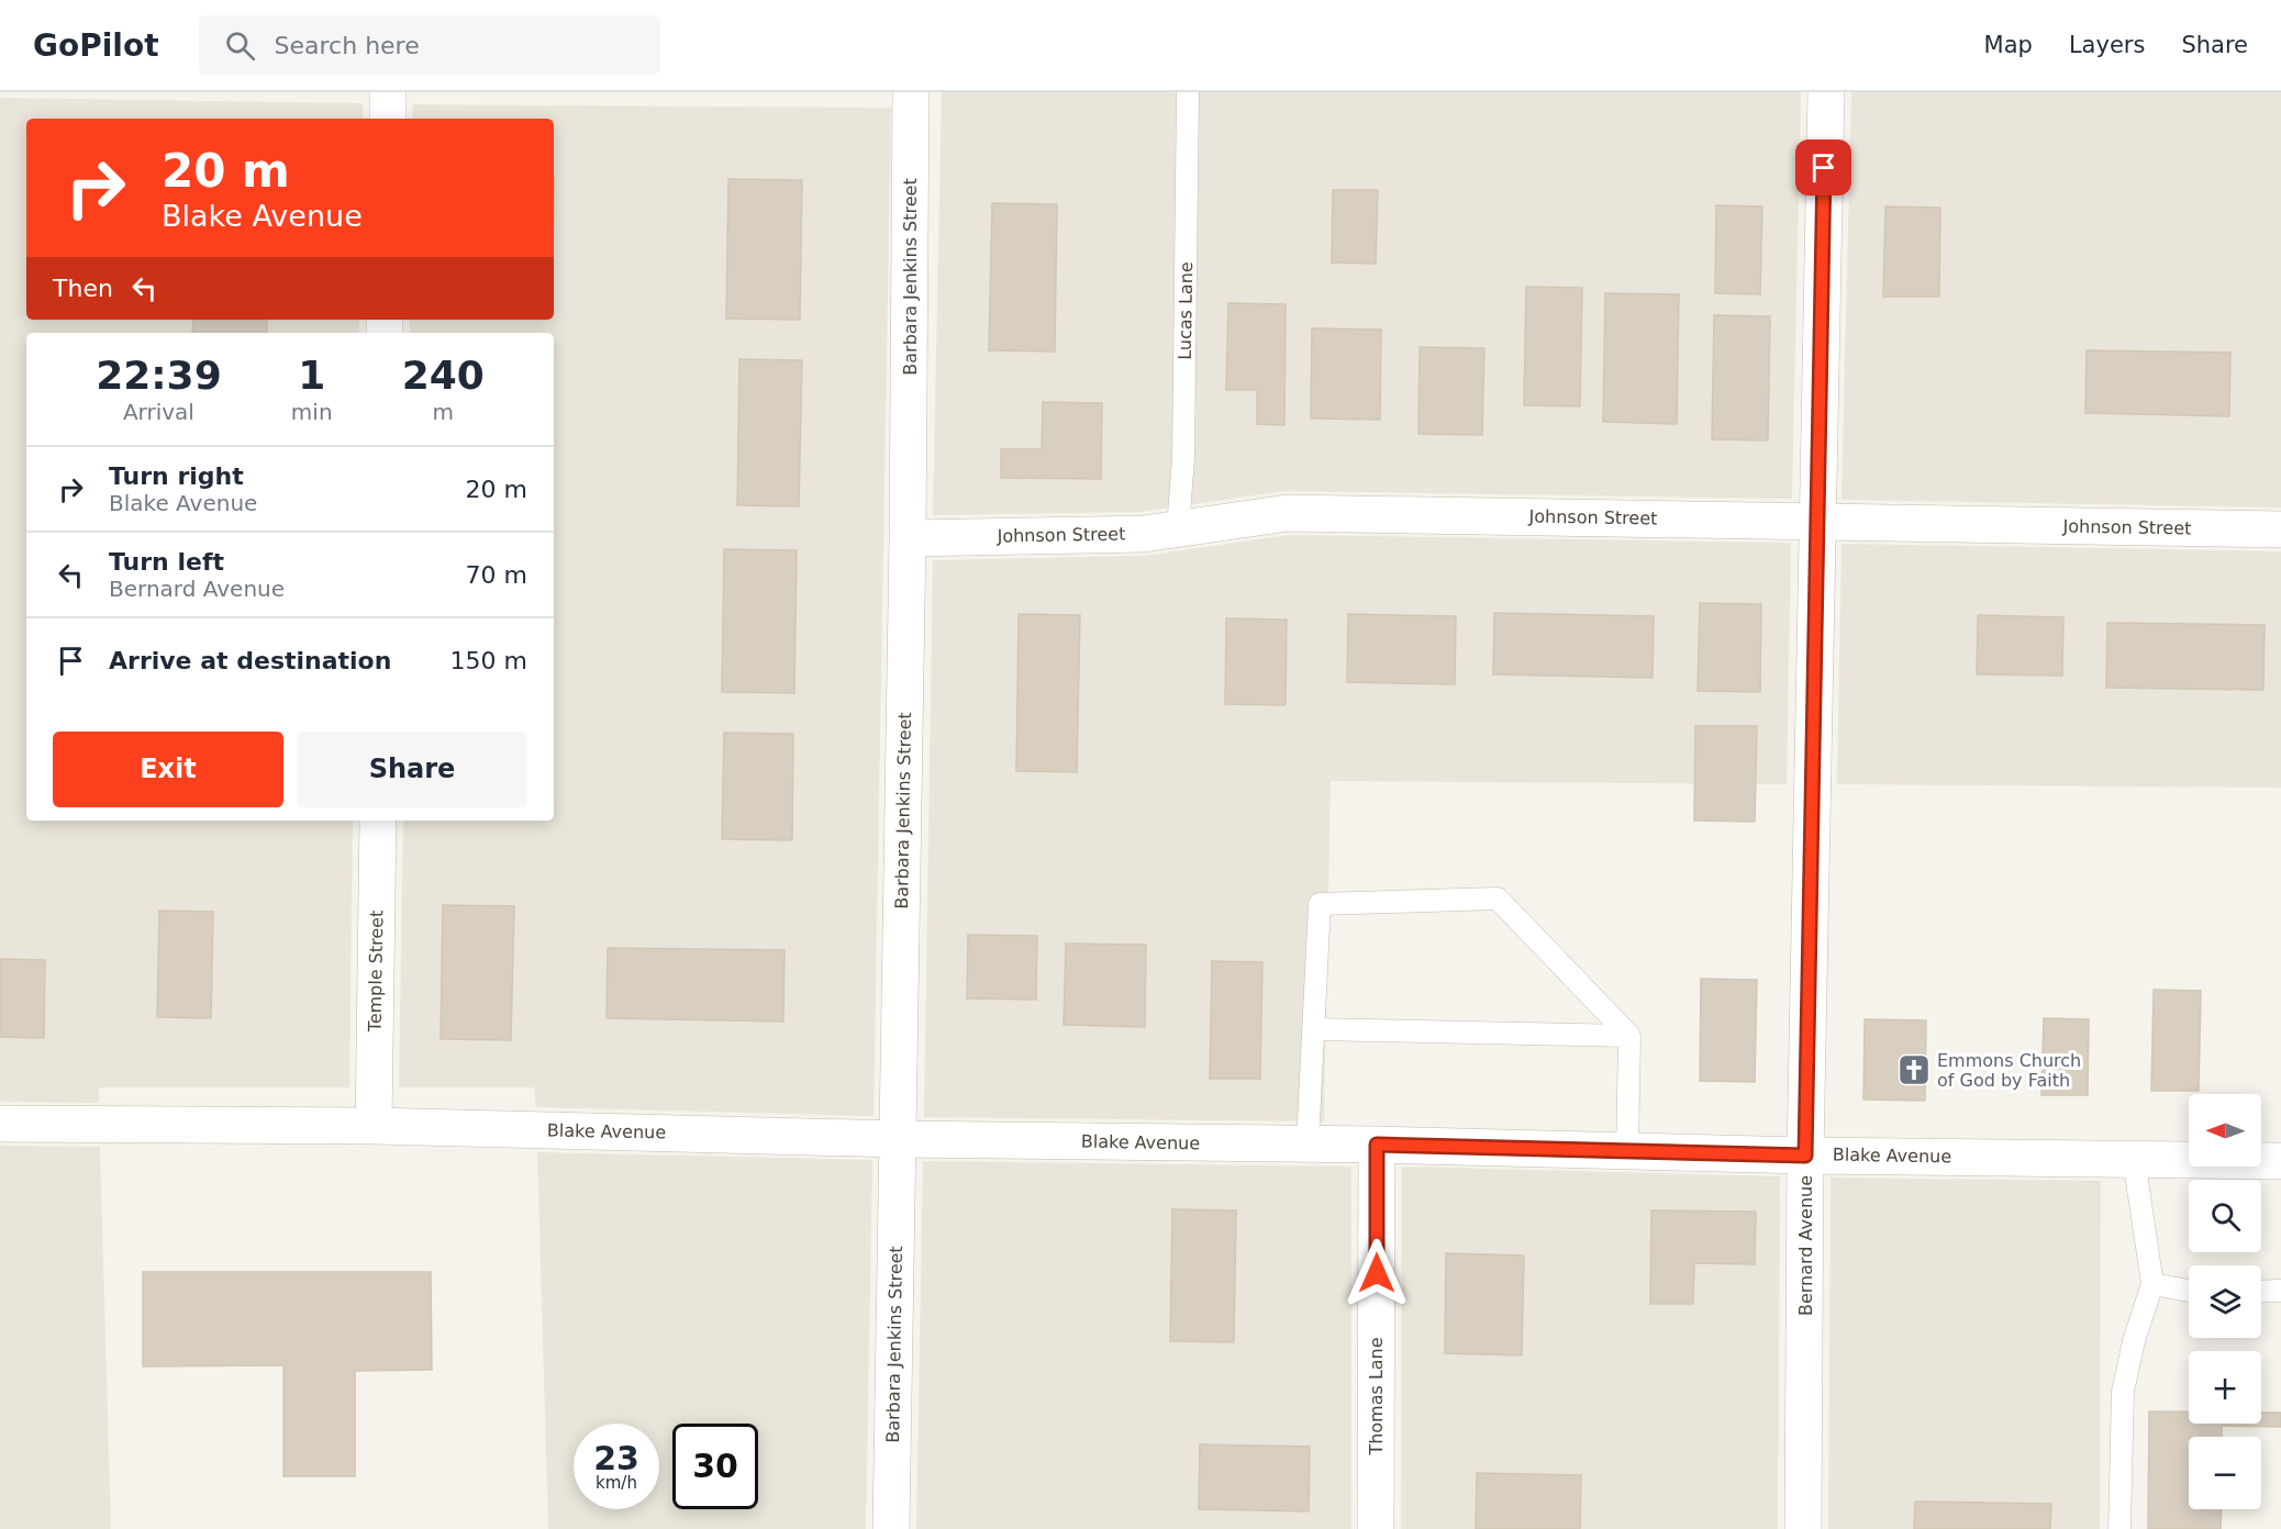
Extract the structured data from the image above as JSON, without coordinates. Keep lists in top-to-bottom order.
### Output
{
  "streets": {
    "street": [
      "Barbara Jenkins Street",
      "Johnson Street",
      "Temple Street",
      "Blake Avenue",
      "Bernard Avenue",
      "Thomas Lane"
    ],
    "lane": ["Lucas Lane"]
  },
  "crossings": [
    ["Barbara Jenkins Street", "Johnson Street"],
    ["Barbara Jenkins Street", "Blake Avenue"],
    ["Lucas Lane", "Johnson Street"],
    ["Johnson Street", "Bernard Avenue"],
    ["Temple Street", "Blake Avenue"],
    ["Blake Avenue", "Bernard Avenue"],
    ["Blake Avenue", "Thomas Lane"]
  ],
  "places": {
    "church": ["Emmons Church of God by Faith"]
  },
  "north": "left",
  "page": {
    "header": "GoPilot",
    "search": "Search here",
    "nav": ["Map", "Layers", "Share"],
    "turn": ["20 m", "Blake Avenue"],
    "then": "Then",
    "eta": [
      "22:39",
      "Arrival",
      "1",
      "min",
      "240",
      "m"
    ],
    "list": [
      {
        "name": "Turn right",
        "note": "Blake Avenue",
        "value": "20 m"
      },
      {
        "name": "Turn left",
        "note": "Bernard Avenue",
        "value": "70 m"
      },
      {
        "name": "Arrive at destination",
        "value": "150 m"
      }
    ],
    "buttons": ["Exit", "Share"],
    "map_buttons": ["+", "−"],
    "speed": "23 km/h",
    "limit": "30"
  }
}
